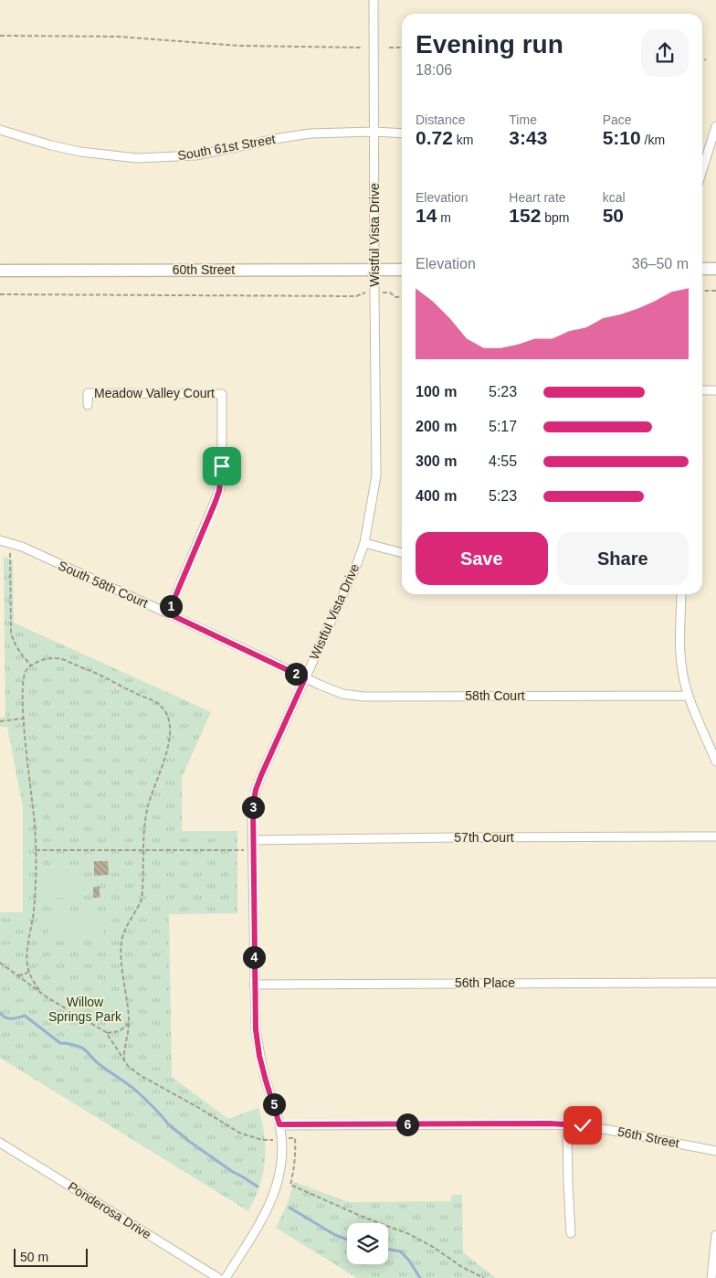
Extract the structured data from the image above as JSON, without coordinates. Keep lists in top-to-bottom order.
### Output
{
  "streets": {
    "street": [
      "South 61st Street",
      "Wistful Vista Drive",
      "60th Street",
      "Meadow Valley Court",
      "South 58th Court",
      "58th Court",
      "57th Court",
      "56th Place",
      "56th Street",
      "Ponderosa Drive"
    ]
  },
  "crossings": [
    ["South 61st Street", "Wistful Vista Drive"],
    ["Wistful Vista Drive", "60th Street"],
    ["Wistful Vista Drive", "South 58th Court"],
    ["Wistful Vista Drive", "58th Court"],
    ["Wistful Vista Drive", "57th Court"],
    ["Wistful Vista Drive", "56th Place"],
    ["Wistful Vista Drive", "56th Street"],
    ["Meadow Valley Court", "South 58th Court"],
    ["South 58th Court", "58th Court"]
  ],
  "parks": ["Willow Springs Park"],
  "scale_bar": "50 m",
  "page": {
    "heading": ["Evening run", "18:06"],
    "stats": [
      ["Distance", "0.72 km"],
      ["Time", "3:43"],
      ["Pace", "5:10 /km"],
      ["Elevation", "14 m"],
      ["Heart rate", "152 bpm"],
      ["kcal", "50"]
    ],
    "chart": ["Elevation", "36–50 m"],
    "list": [
      {
        "name": "100 m",
        "note": "5:23"
      },
      {
        "name": "200 m",
        "note": "5:17"
      },
      {
        "name": "300 m",
        "note": "4:55"
      },
      {
        "name": "400 m",
        "note": "5:23"
      }
    ],
    "buttons": ["Save", "Share"],
    "pins": [
      "1",
      "2",
      "3",
      "4",
      "5",
      "6"
    ],
    "scale": "50 m"
  }
}
